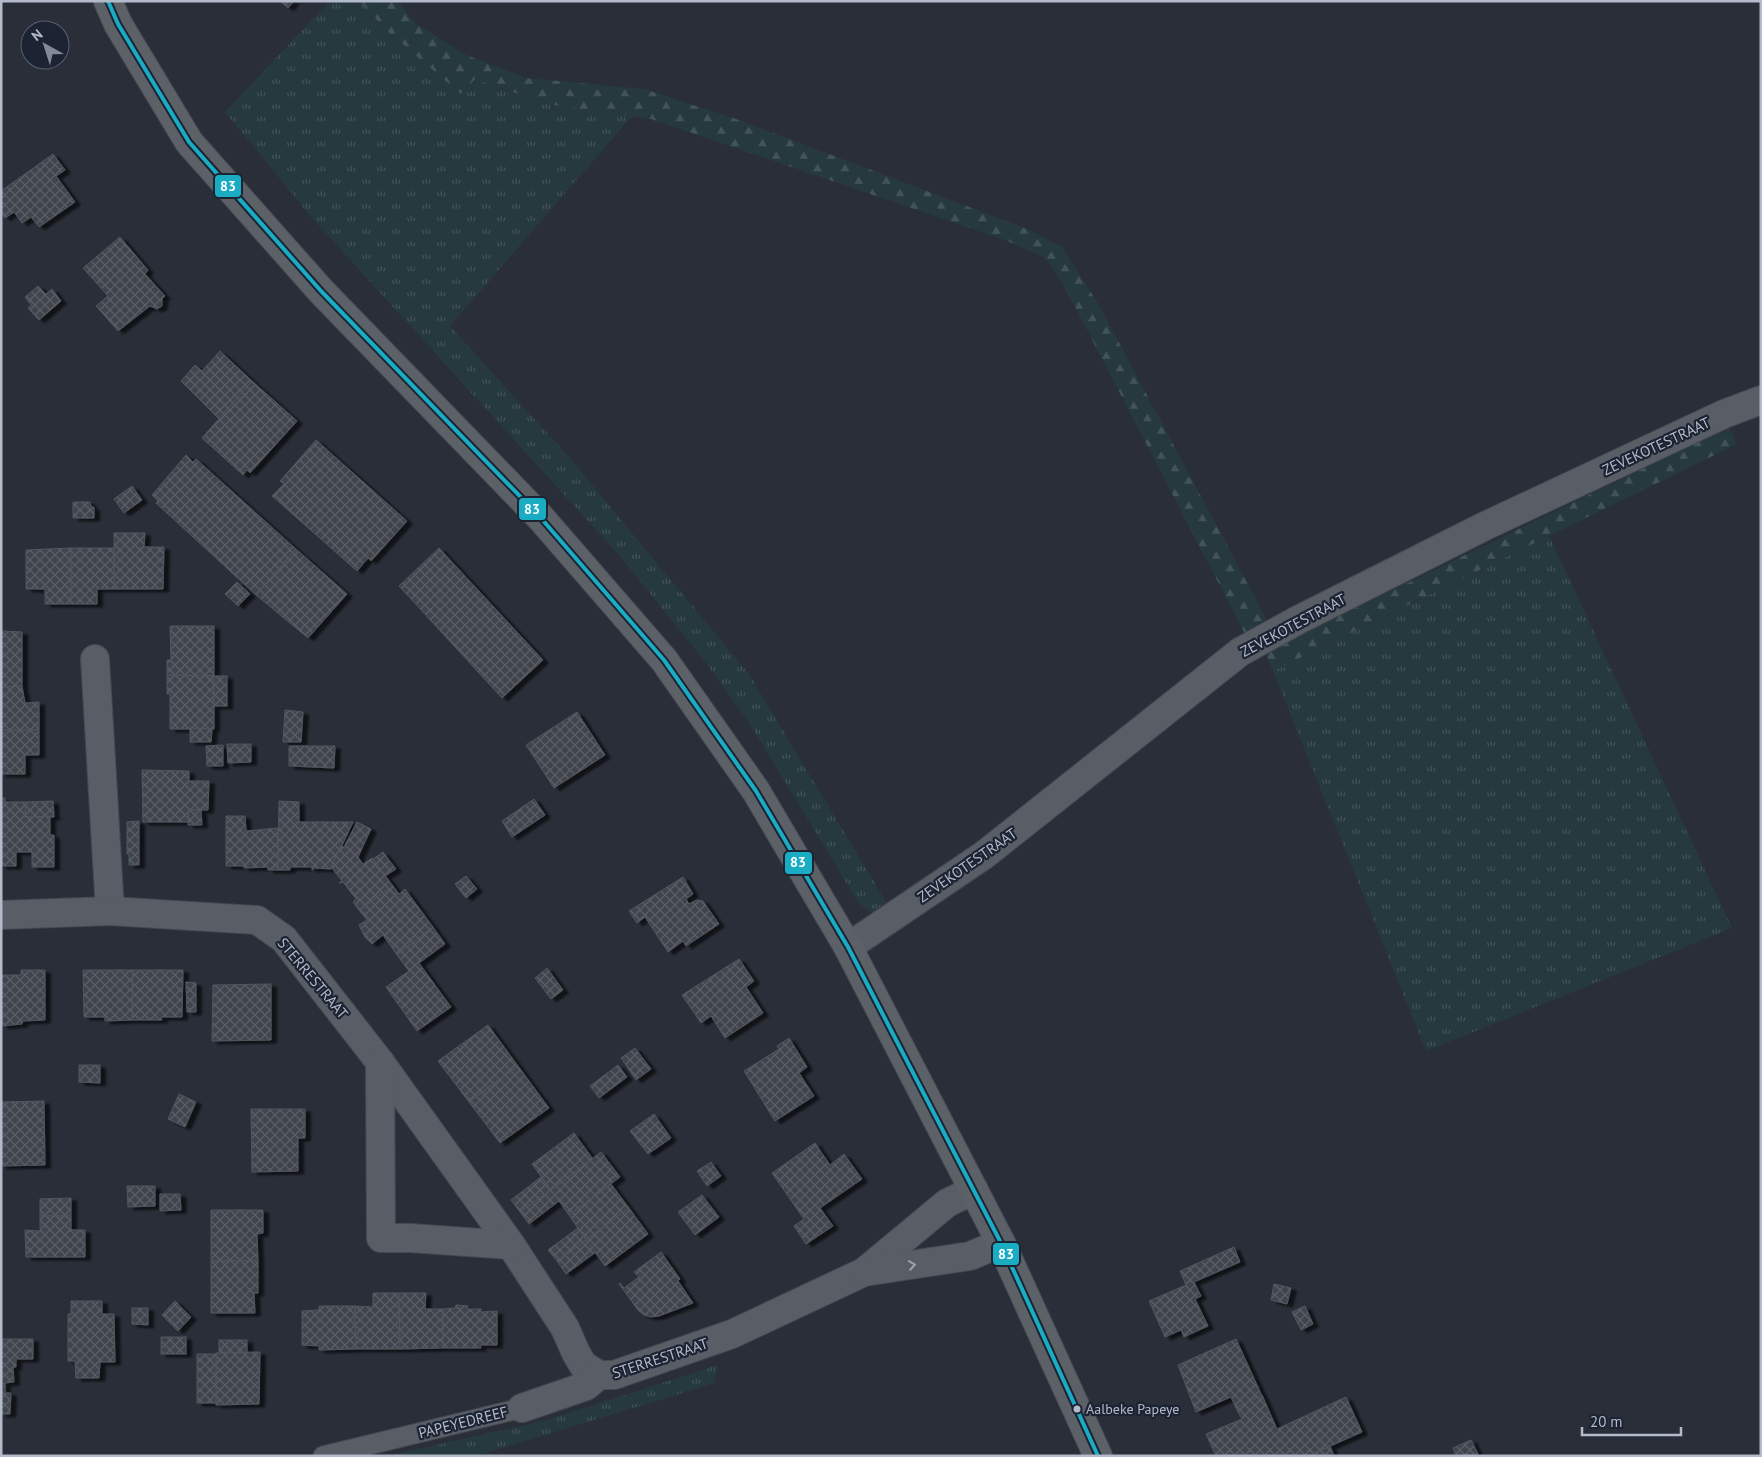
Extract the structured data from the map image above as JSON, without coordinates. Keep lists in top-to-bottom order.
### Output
{
  "streets": {
    "street": ["ZEVEKOTESTRAAT", "STERRESTRAAT", "PAPEYEDREEF"]
  },
  "crossings": [
    ["STERRESTRAAT", "PAPEYEDREEF"]
  ],
  "places": ["Aalbeke Papeye"],
  "lines": ["transit line 83"],
  "scale_bar": "20 m",
  "north": "top left"
}
